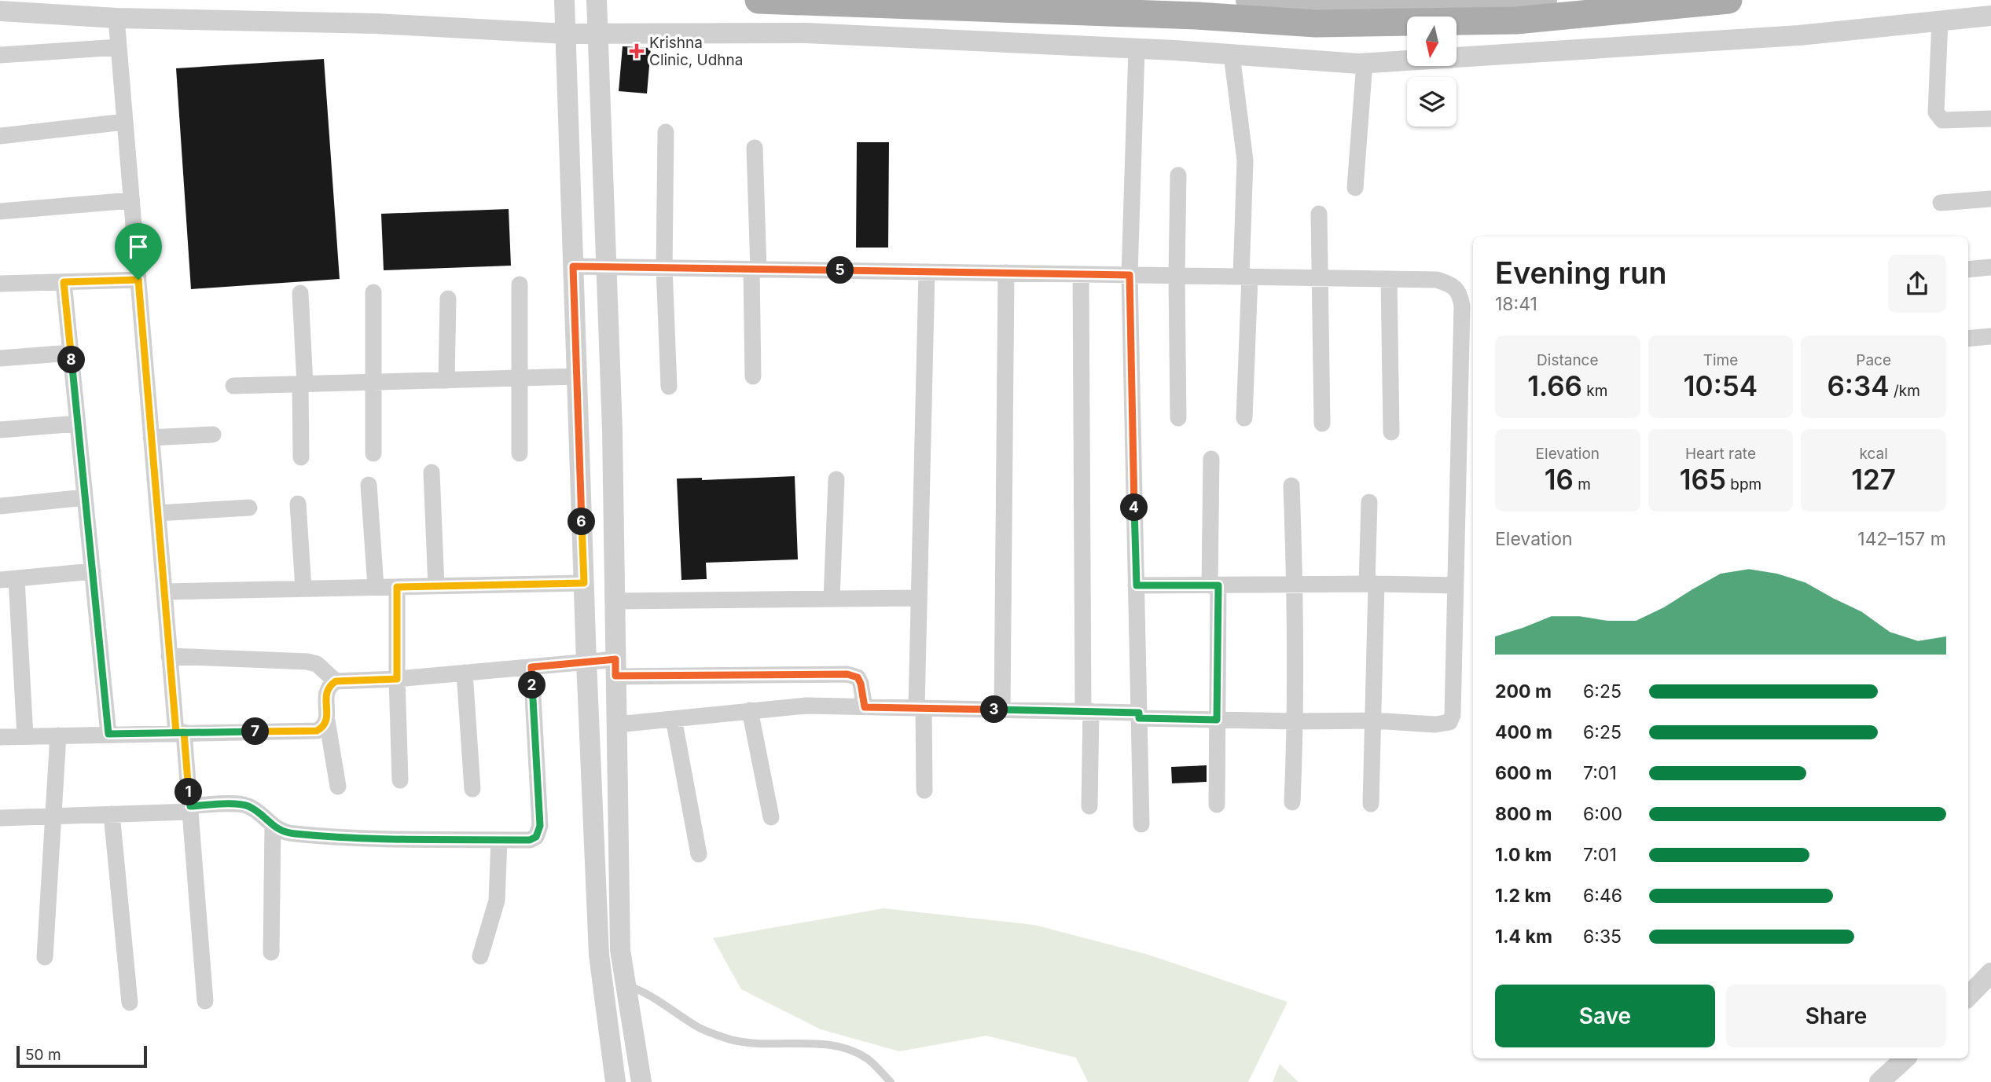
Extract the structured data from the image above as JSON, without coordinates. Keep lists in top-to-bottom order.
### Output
{
  "places": {
    "health": ["Krishna Clinic, Udhna"]
  },
  "scale_bar": "50 m",
  "north": "bottom",
  "page": {
    "heading": ["Evening run", "18:41"],
    "pins": [
      "5",
      "8",
      "4",
      "6",
      "2",
      "3",
      "7",
      "1"
    ],
    "stats": [
      ["Distance", "1.66 km"],
      ["Time", "10:54"],
      ["Pace", "6:34 /km"],
      ["Elevation", "16 m"],
      ["Heart rate", "165 bpm"],
      ["kcal", "127"]
    ],
    "chart": ["Elevation", "142–157 m"],
    "list": [
      {
        "name": "200 m",
        "note": "6:25"
      },
      {
        "name": "400 m",
        "note": "6:25"
      },
      {
        "name": "600 m",
        "note": "7:01"
      },
      {
        "name": "800 m",
        "note": "6:00"
      },
      {
        "name": "1.0 km",
        "note": "7:01"
      },
      {
        "name": "1.2 km",
        "note": "6:46"
      },
      {
        "name": "1.4 km",
        "note": "6:35"
      }
    ],
    "buttons": ["Save", "Share"],
    "scale": "50 m"
  }
}
